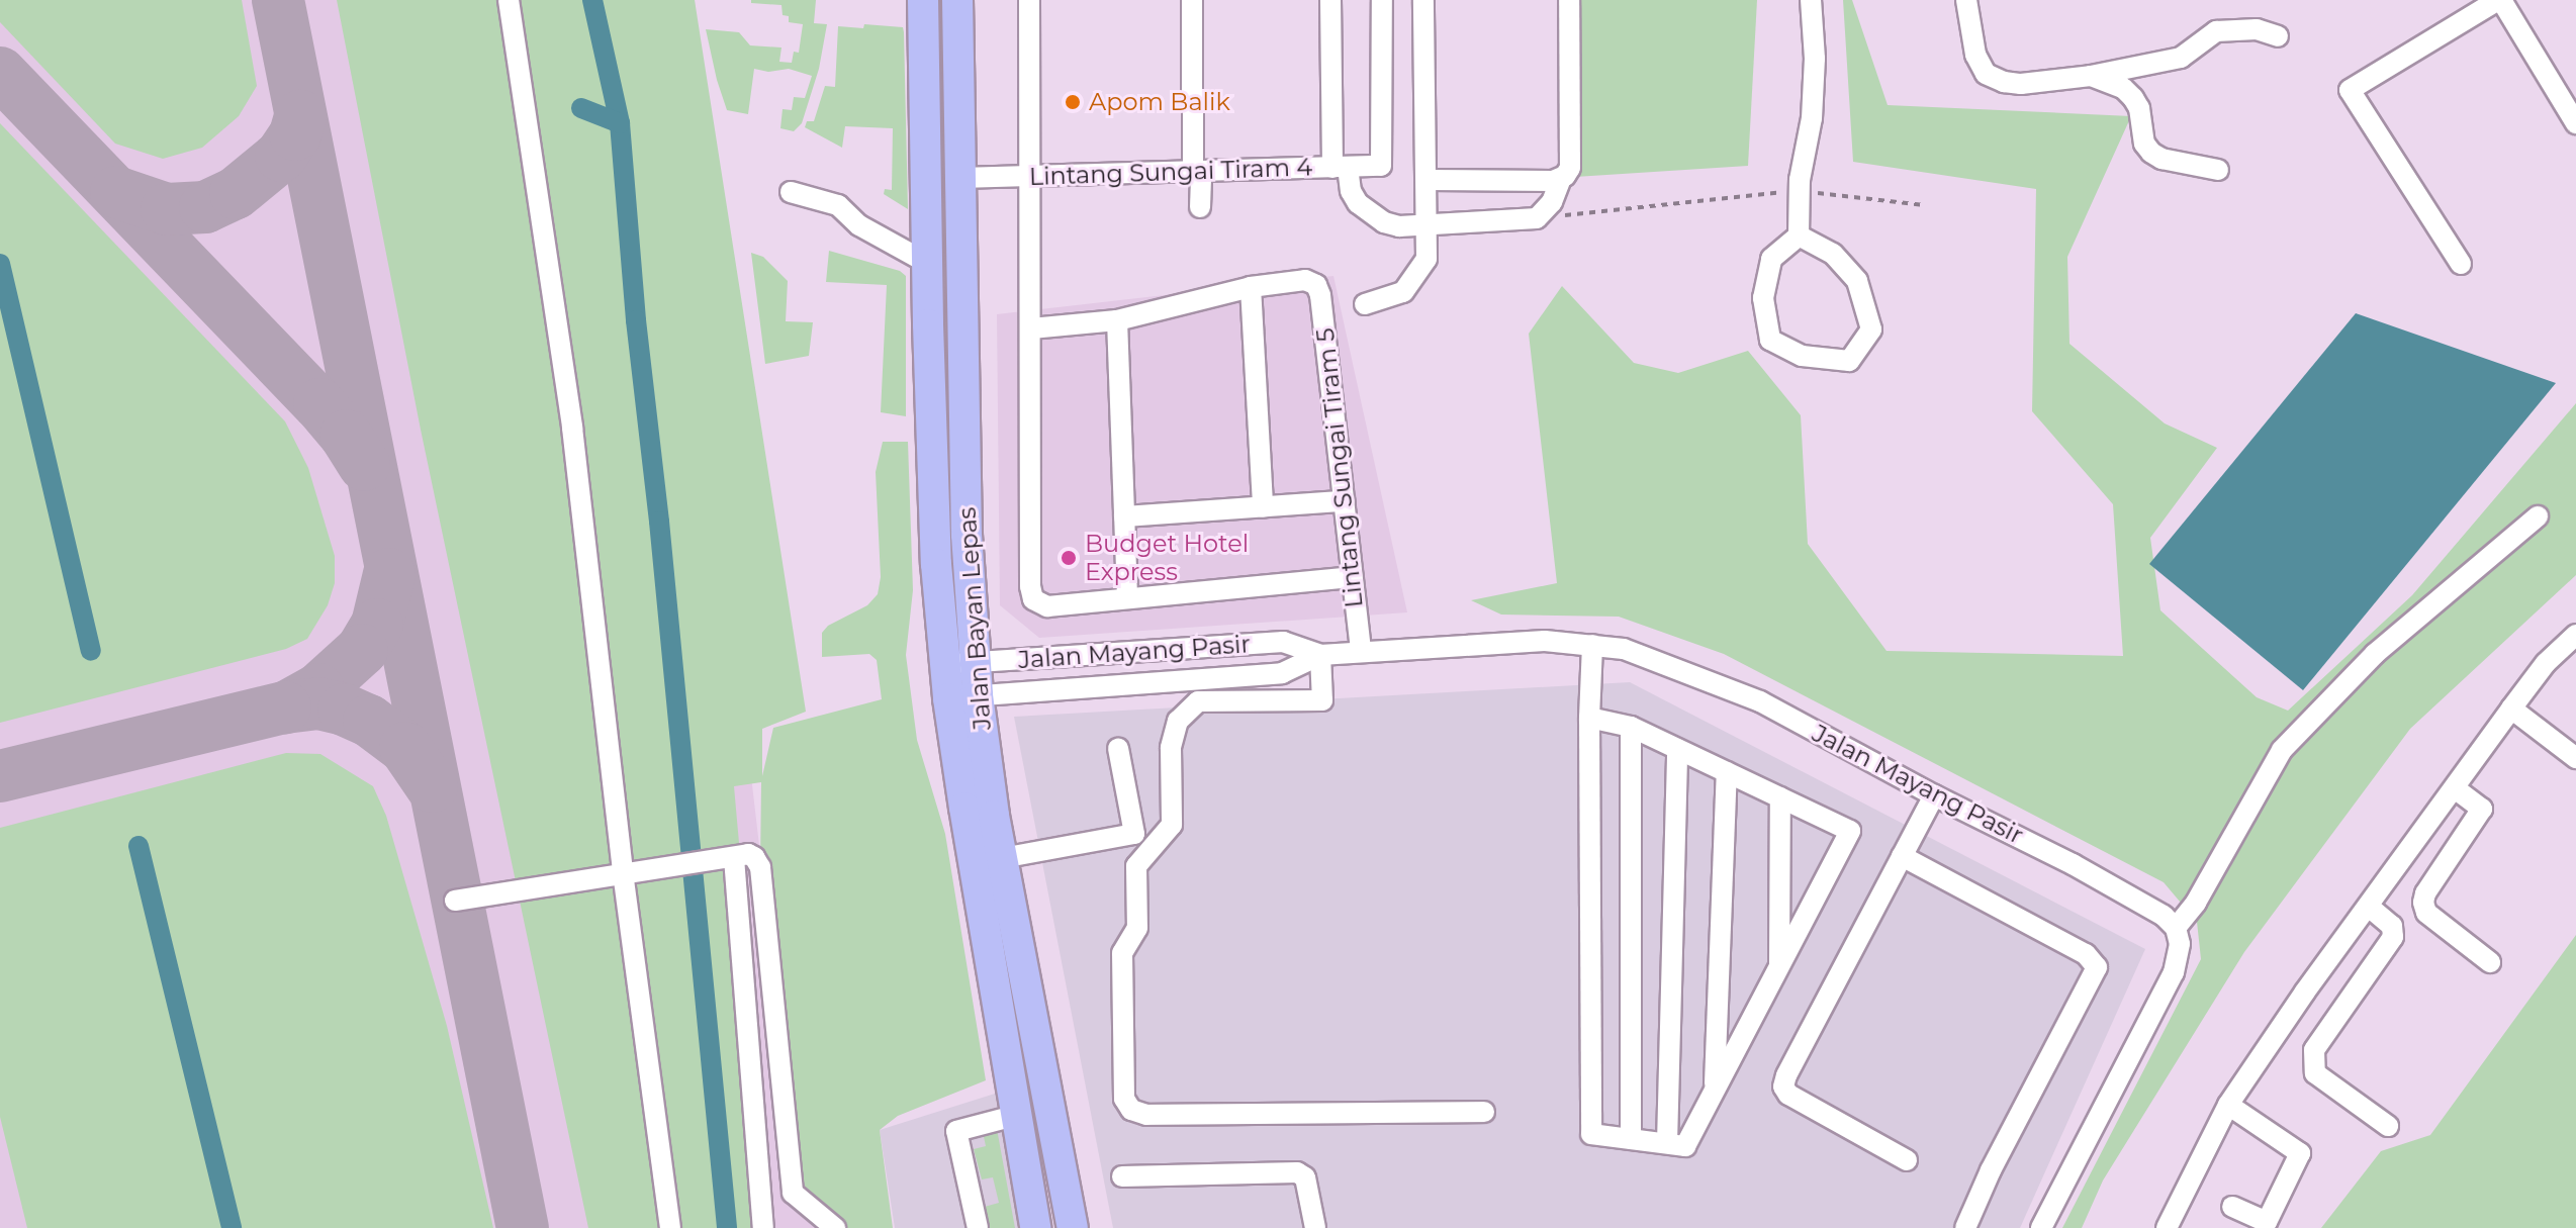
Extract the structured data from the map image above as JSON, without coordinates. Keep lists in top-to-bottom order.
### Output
{
  "streets": {
    "highway": ["Jalan Bayan Lepas"],
    "street": ["Lintang Sungai Tiram 4", "Lintang Sungai Tiram 5", "Jalan Mayang Pasir"]
  },
  "crossings": [
    ["Lintang Sungai Tiram 4", "Jalan Bayan Lepas"],
    ["Lintang Sungai Tiram 5", "Jalan Mayang Pasir"],
    ["Jalan Bayan Lepas", "Jalan Mayang Pasir"]
  ],
  "places": ["Apom Balik", "Budget Hotel Express"]
}
